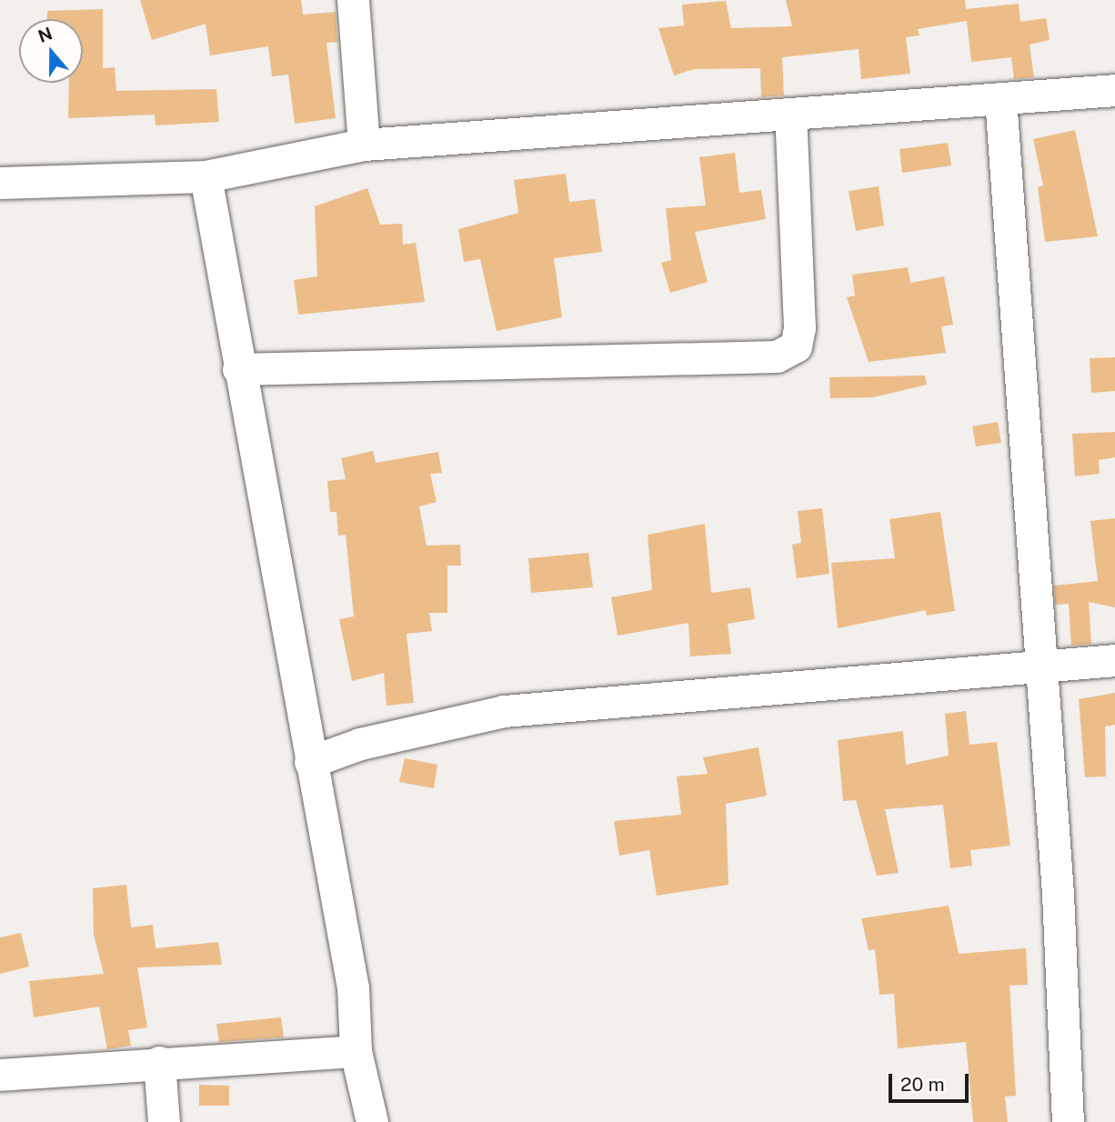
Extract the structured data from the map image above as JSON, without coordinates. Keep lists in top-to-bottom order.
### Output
{
  "scale_bar": "20 m",
  "north": "top"
}
